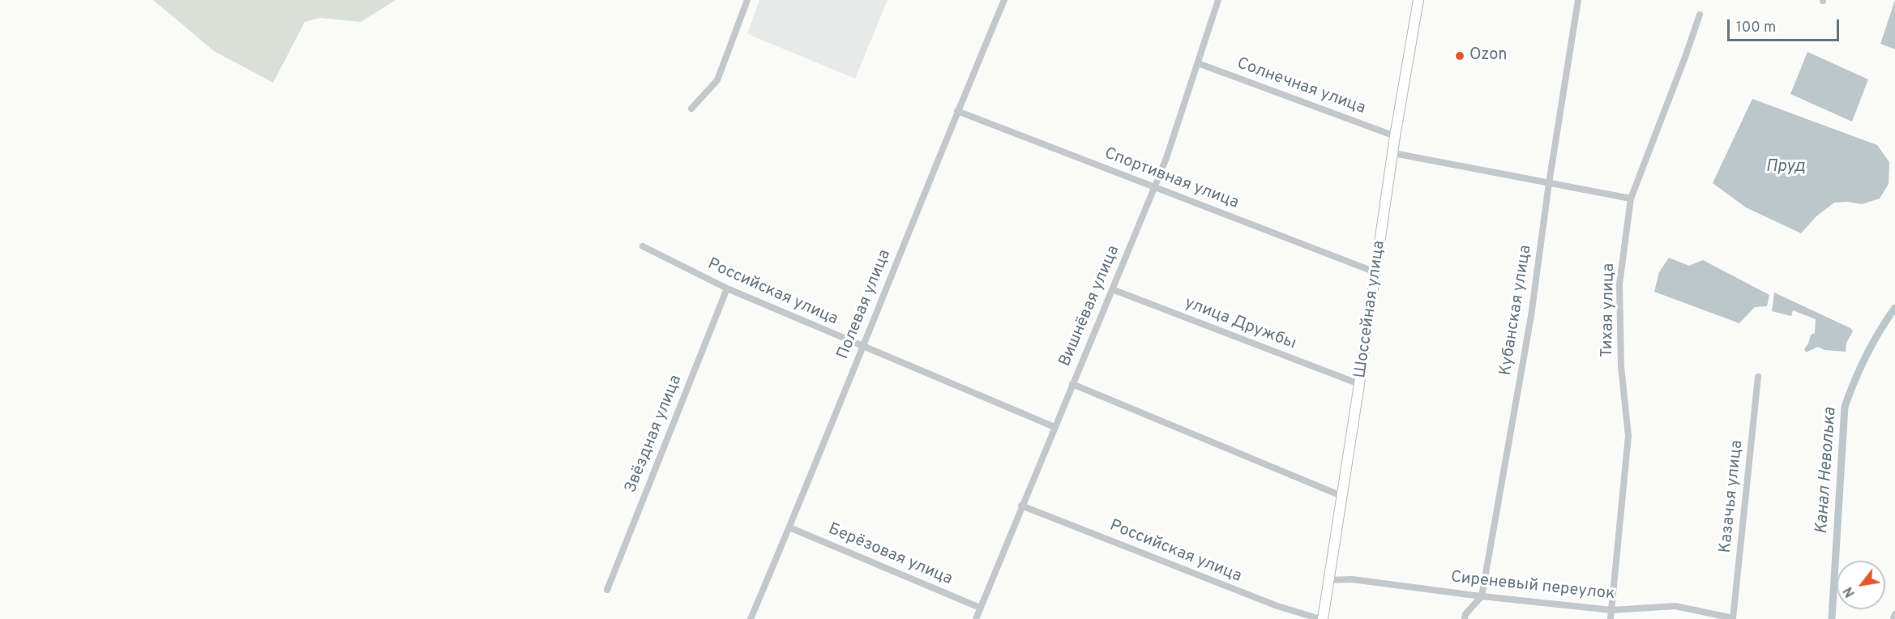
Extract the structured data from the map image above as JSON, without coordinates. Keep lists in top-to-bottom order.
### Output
{
  "streets": {
    "main road": ["Шоссейная улица"],
    "street": [
      "Солнечная улица",
      "Спортивная улица",
      "Российская улица",
      "Полевая улица",
      "Вишнёвая улица",
      "Кубанская улица",
      "Тихая улица",
      "улица Дружбы",
      "Звёздная улица",
      "Казачья улица",
      "Берёзовая улица",
      "Сиреневый переулок"
    ]
  },
  "crossings": [
    ["Солнечная улица", "Вишнёвая улица"],
    ["Солнечная улица", "Шоссейная улица"],
    ["Спортивная улица", "Полевая улица"],
    ["Спортивная улица", "Вишнёвая улица"],
    ["Спортивная улица", "Шоссейная улица"],
    ["Российская улица", "Полевая улица"],
    ["Российская улица", "Вишнёвая улица"],
    ["Российская улица", "Шоссейная улица"],
    ["Российская улица", "Звёздная улица"],
    ["Полевая улица", "Берёзовая улица"],
    ["Вишнёвая улица", "улица Дружбы"],
    ["Вишнёвая улица", "Берёзовая улица"],
    ["Шоссейная улица", "улица Дружбы"],
    ["Шоссейная улица", "Сиреневый переулок"],
    ["Кубанская улица", "Сиреневый переулок"],
    ["Тихая улица", "Сиреневый переулок"],
    ["Казачья улица", "Сиреневый переулок"]
  ],
  "water": ["Пруд", "Канал Неволька"],
  "places": ["Ozon"],
  "scale_bar": "100 m",
  "north": "bottom left"
}
